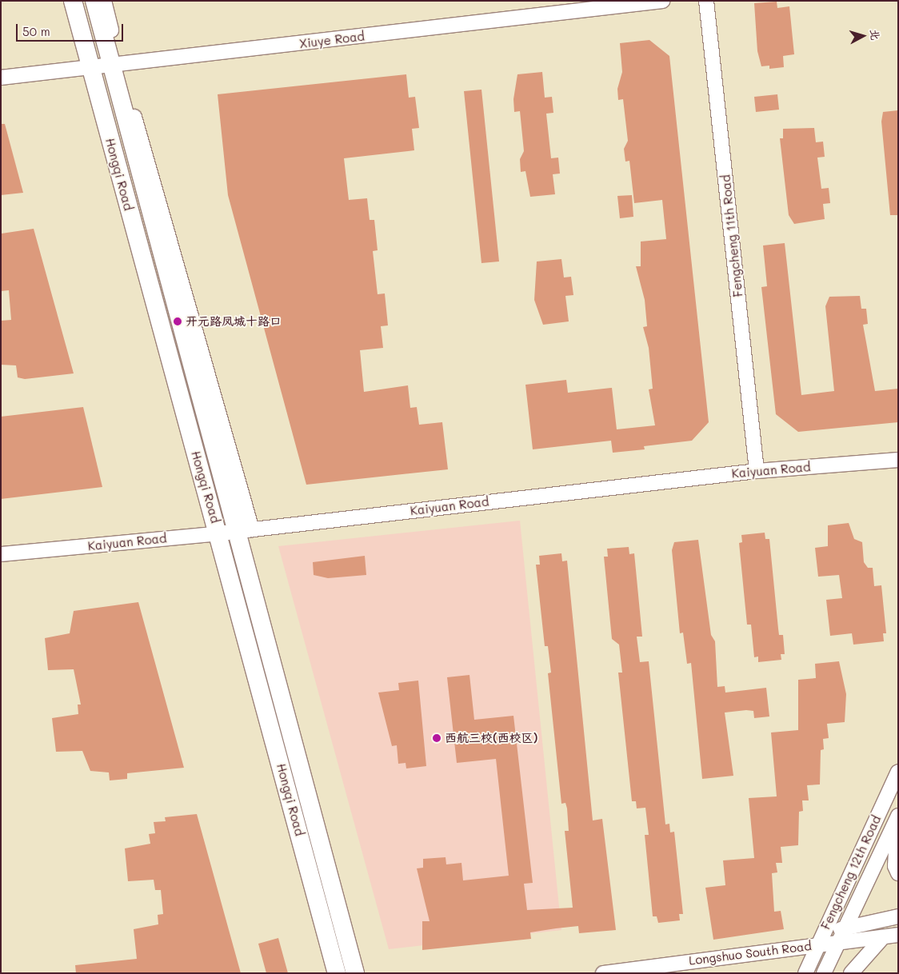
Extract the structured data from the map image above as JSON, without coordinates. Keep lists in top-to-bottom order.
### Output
{
  "streets": {
    "main road": ["Hongqi Road"],
    "street": [
      "Xiuye Road",
      "Fengcheng 11th Road",
      "Kaiyuan Road",
      "Fengcheng 12th Road",
      "Longshuo South Road"
    ]
  },
  "crossings": [
    ["Xiuye Road", "Hongqi Road"],
    ["Hongqi Road", "Kaiyuan Road"],
    ["Fengcheng 11th Road", "Kaiyuan Road"],
    ["Fengcheng 12th Road", "Longshuo South Road"]
  ],
  "places": ["开元路凤城十路口", "西航三校(西校区)"],
  "scale_bar": "50 m",
  "north": "right"
}
